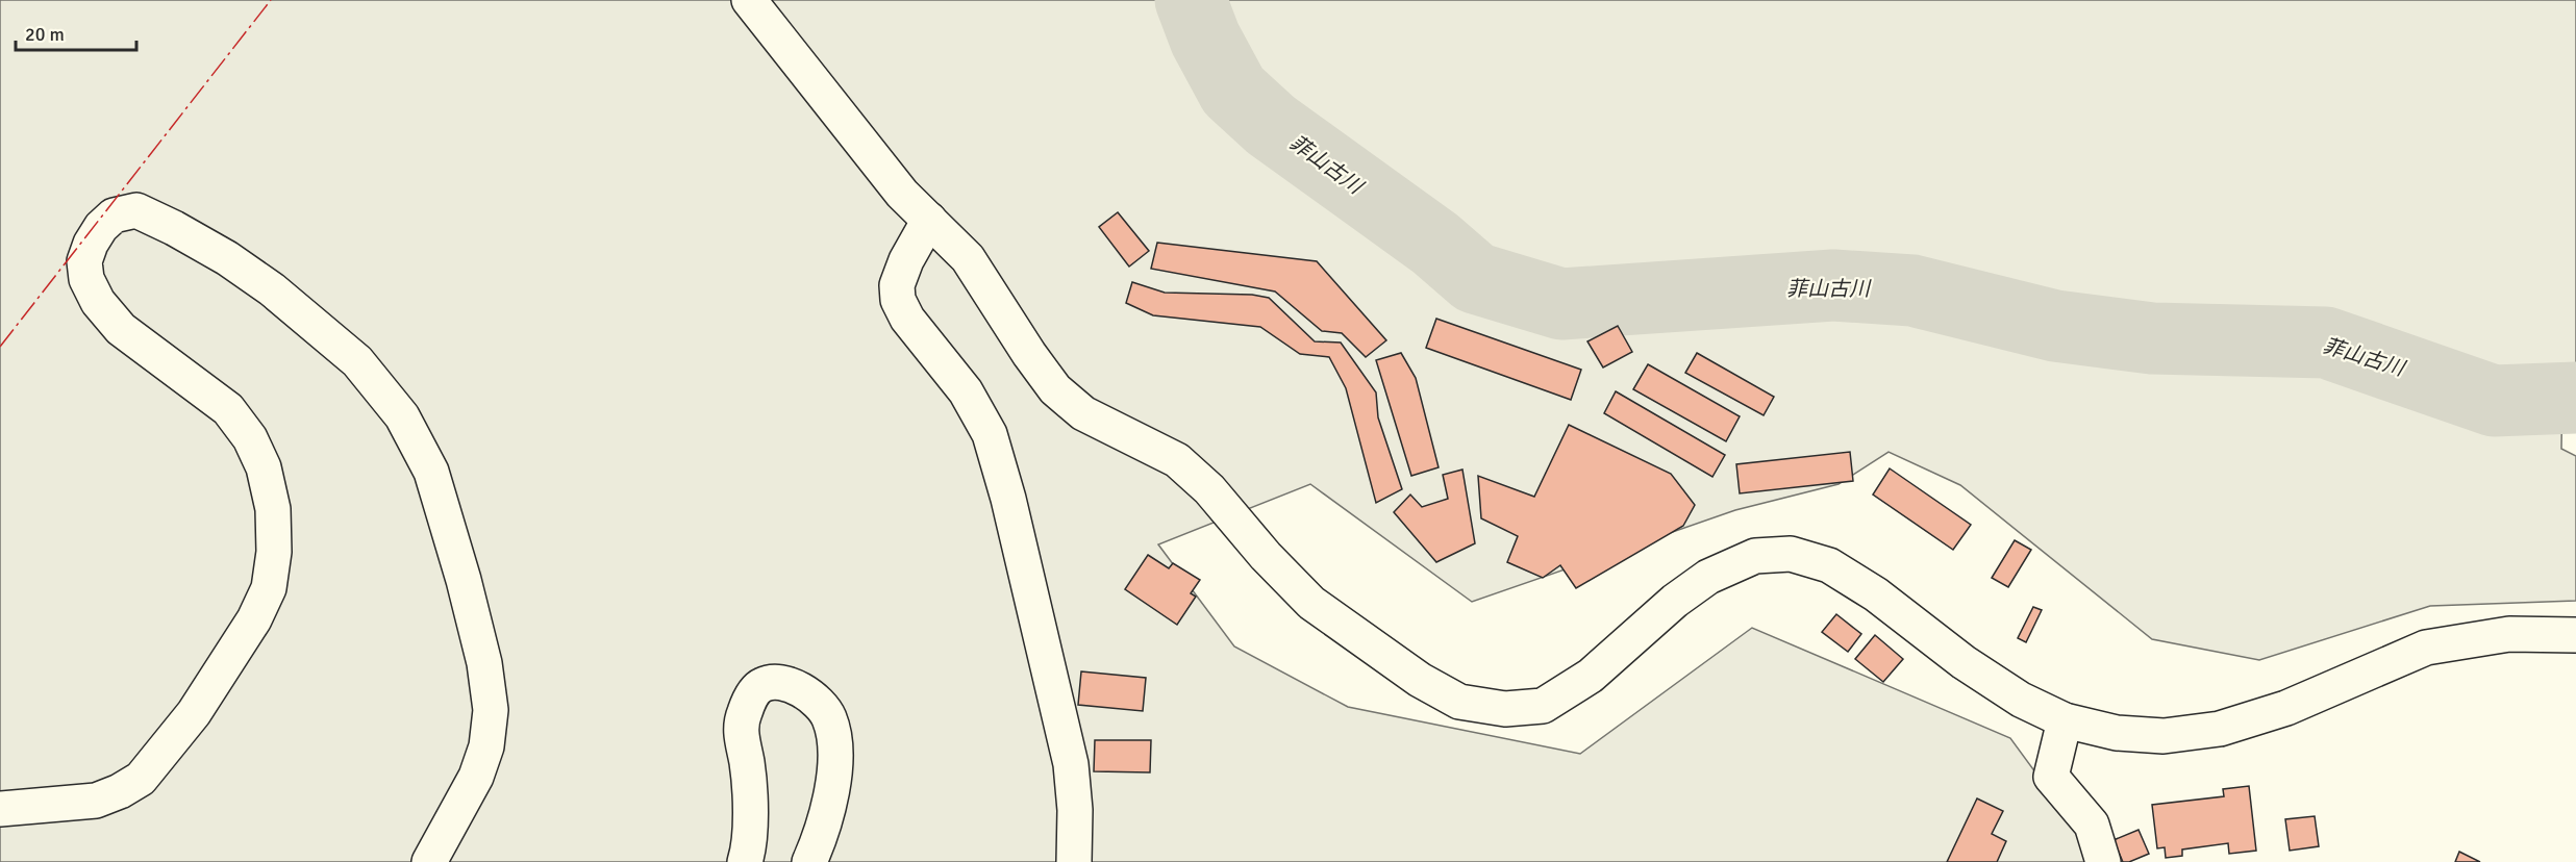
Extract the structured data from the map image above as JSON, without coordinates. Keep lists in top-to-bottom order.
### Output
{
  "water": ["菲山古川"],
  "scale_bar": "20 m"
}
